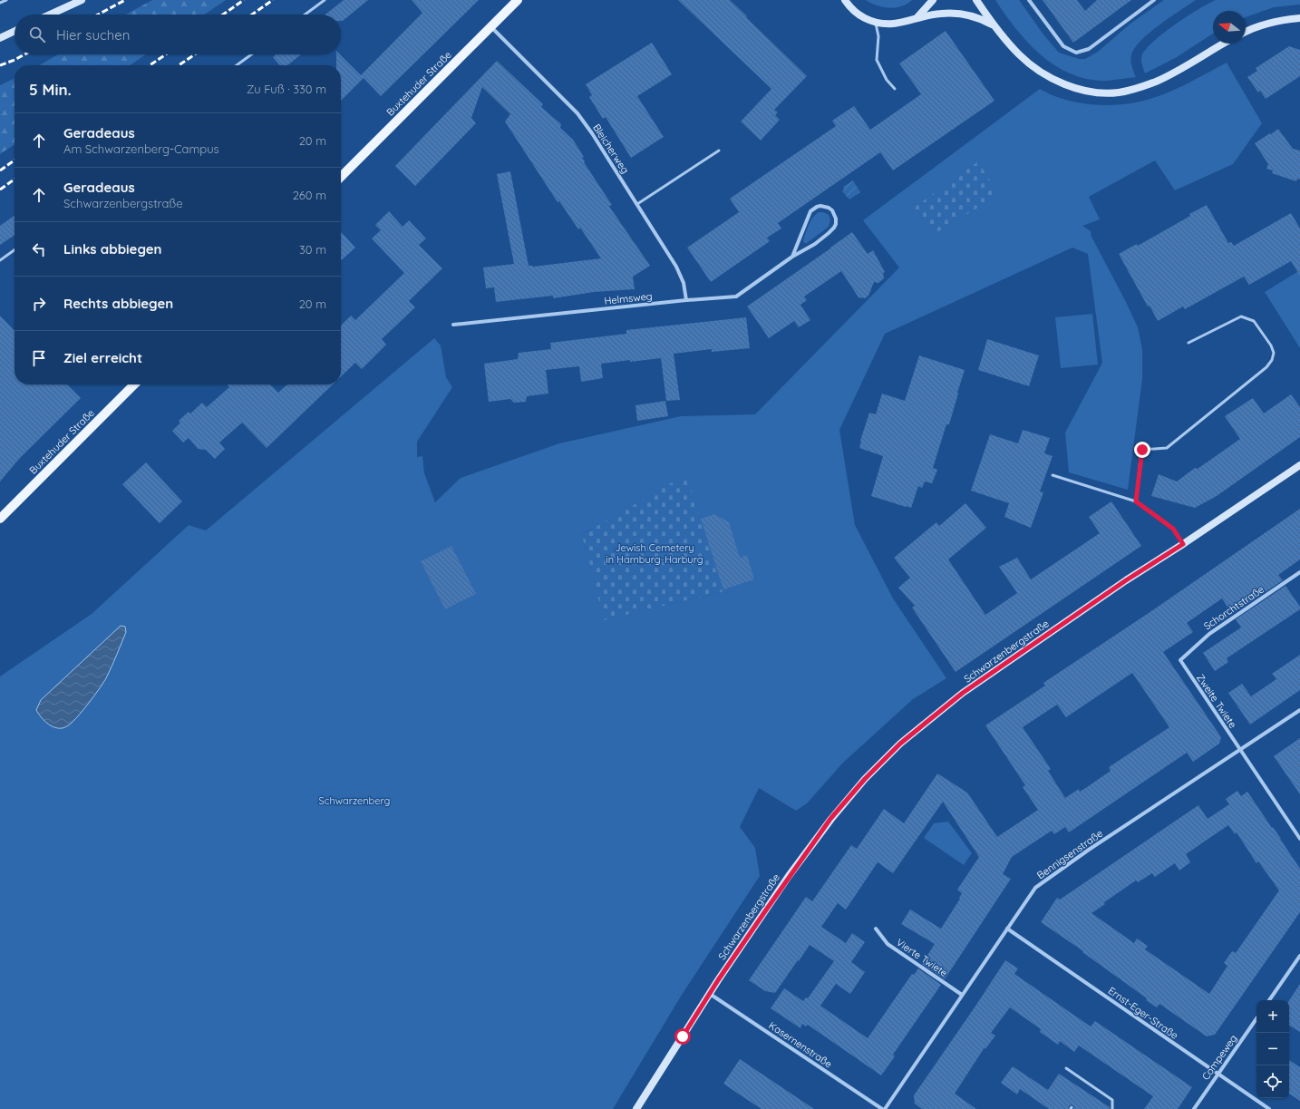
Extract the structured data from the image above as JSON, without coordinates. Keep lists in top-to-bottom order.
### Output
{
  "streets": {
    "main road": ["Buxtehuder Straße"],
    "street": [
      "Bleicherweg",
      "Helmsweg",
      "Schorchtstraße",
      "Schwarzenbergstraße",
      "Zweite Twiete",
      "Bennigsenstraße",
      "Vierte Twiete",
      "Ernst-Eger-Straße",
      "Kasernenstraße",
      "Compeweg"
    ]
  },
  "crossings": [
    ["Buxtehuder Straße", "Bleicherweg"],
    ["Bleicherweg", "Helmsweg"],
    ["Schorchtstraße", "Zweite Twiete"],
    ["Schwarzenbergstraße", "Kasernenstraße"],
    ["Zweite Twiete", "Bennigsenstraße"],
    ["Bennigsenstraße", "Vierte Twiete"],
    ["Bennigsenstraße", "Ernst-Eger-Straße"],
    ["Bennigsenstraße", "Kasernenstraße"],
    ["Ernst-Eger-Straße", "Compeweg"]
  ],
  "parks": ["Jewish Cemetery in Hamburg-Harburg", "Schwarzenberg"],
  "north": "left",
  "page": {
    "search": "Hier suchen",
    "heading": ["5 Min.", "Zu Fuß · 330 m"],
    "list": [
      ["Geradeaus", "Am Schwarzenberg-Campus", "20 m"],
      ["Geradeaus", "Schwarzenbergstraße", "260 m"],
      ["Links abbiegen", "30 m"],
      ["Rechts abbiegen", "20 m"],
      "Ziel erreicht"
    ],
    "map_buttons": ["+", "−"]
  }
}
